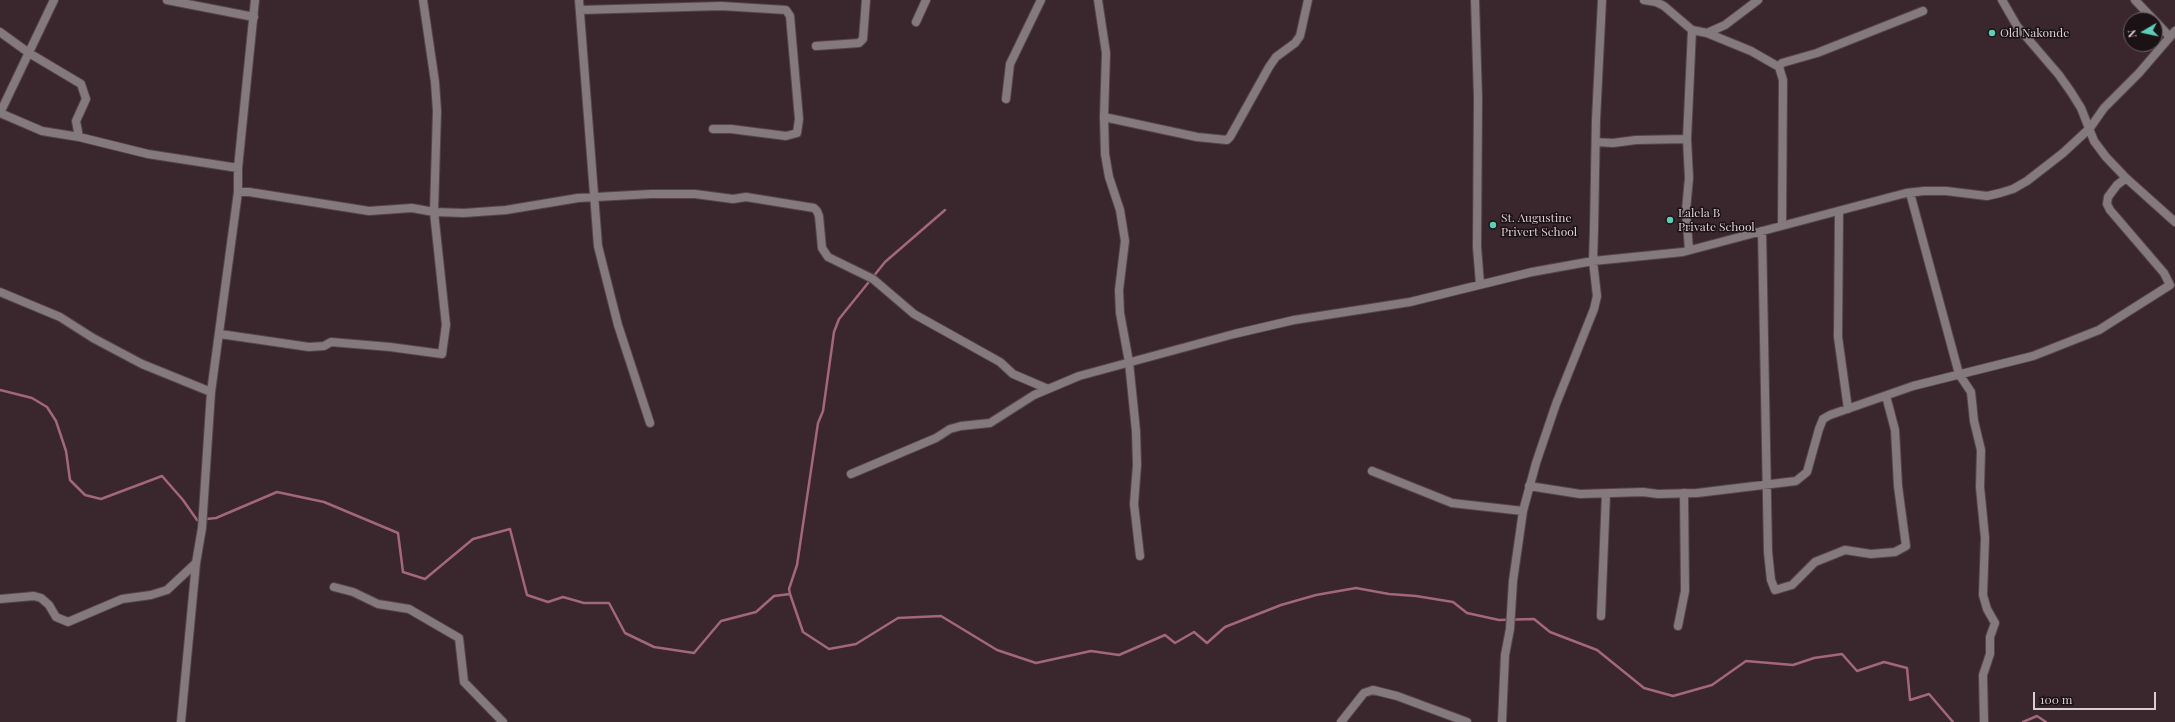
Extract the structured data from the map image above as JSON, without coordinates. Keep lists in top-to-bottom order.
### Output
{
  "places": ["Old Nakonde", "Lalela B Private School", "St. Augustine Privert School"],
  "scale_bar": "100 m",
  "north": "left"
}
